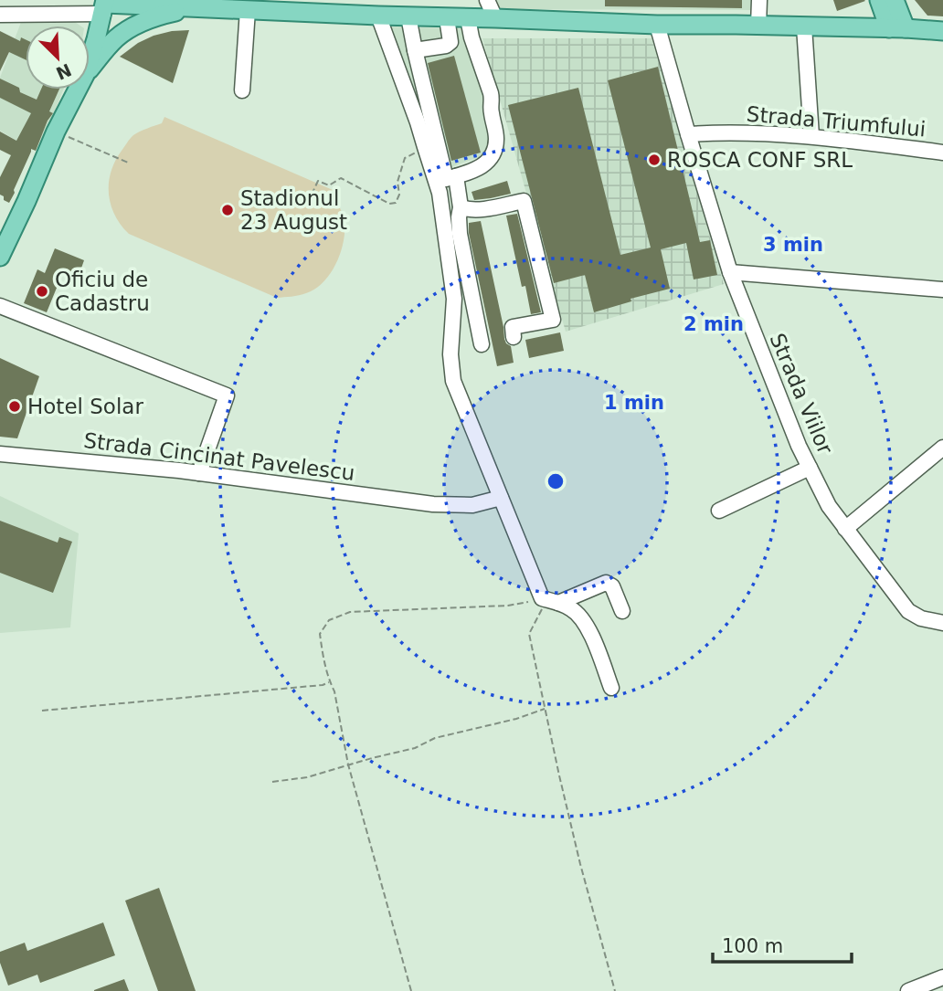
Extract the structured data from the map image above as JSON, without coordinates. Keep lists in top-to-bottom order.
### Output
{
  "streets": {
    "street": ["Strada Triumfului", "Strada Viilor", "Strada Cincinat Pavelescu"]
  },
  "crossings": [
    ["Strada Triumfului", "Strada Viilor"]
  ],
  "places": [
    "ROSCA CONF SRL",
    "Stadionul 23 August",
    "Oficiu de Cadastru",
    "Hotel Solar"
  ],
  "scale_bar": "100 m",
  "north": "bottom right",
  "rings": ["3 min", "2 min", "1 min"]
}
